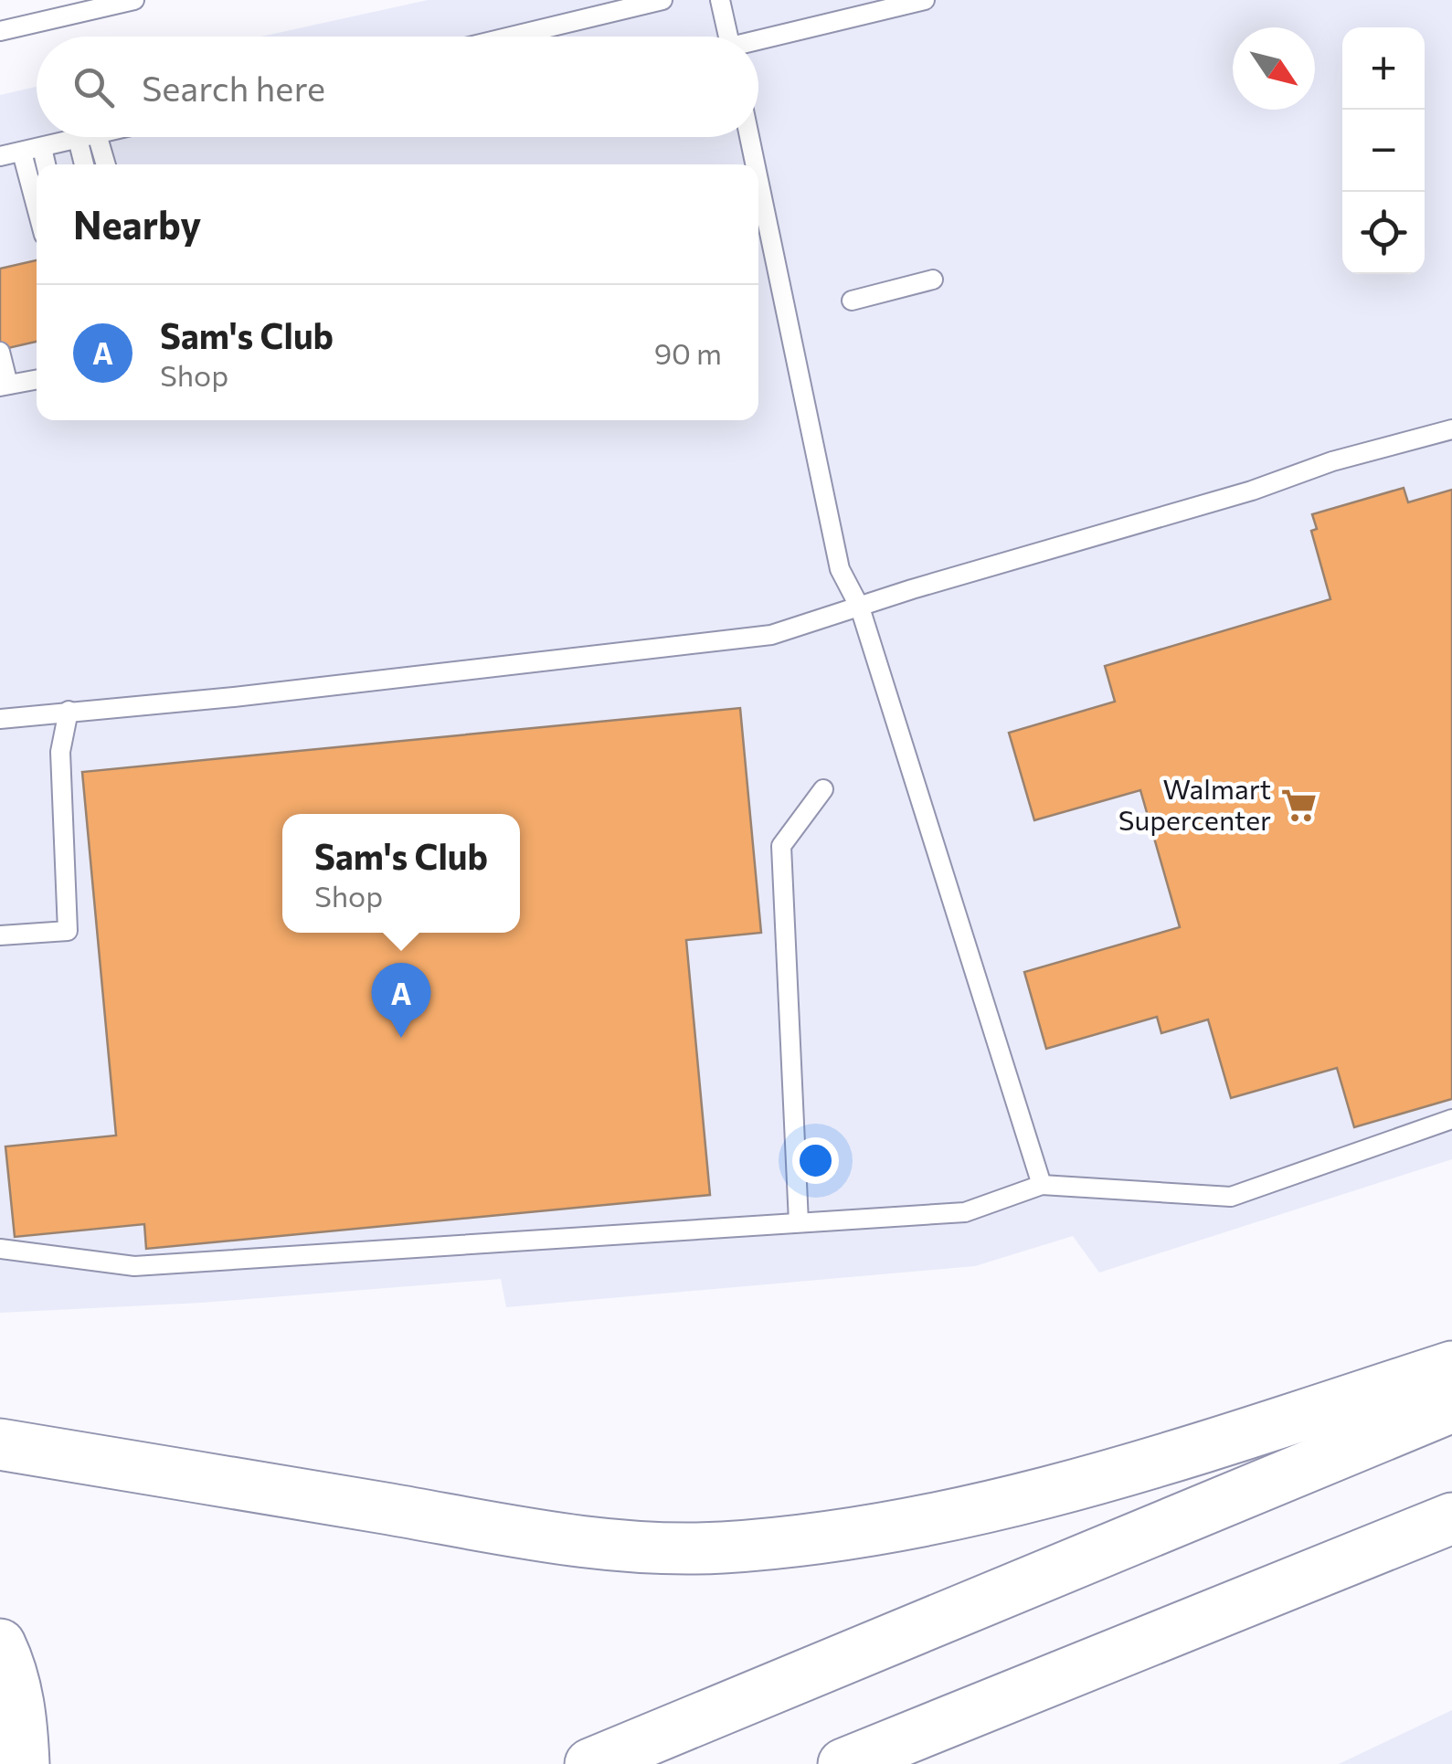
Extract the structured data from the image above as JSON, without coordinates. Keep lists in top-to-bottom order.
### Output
{
  "places": {
    "supermarket": ["Walmart Supercenter"]
  },
  "north": "bottom right",
  "page": {
    "map_buttons": ["+", "−"],
    "search": "Search here",
    "heading": "Nearby",
    "list": [
      {
        "mark": "A",
        "name": "Sam's Club",
        "note": "Shop",
        "value": "90 m"
      }
    ],
    "popup": ["Sam's Club", "Shop"],
    "pins": "A"
  }
}
